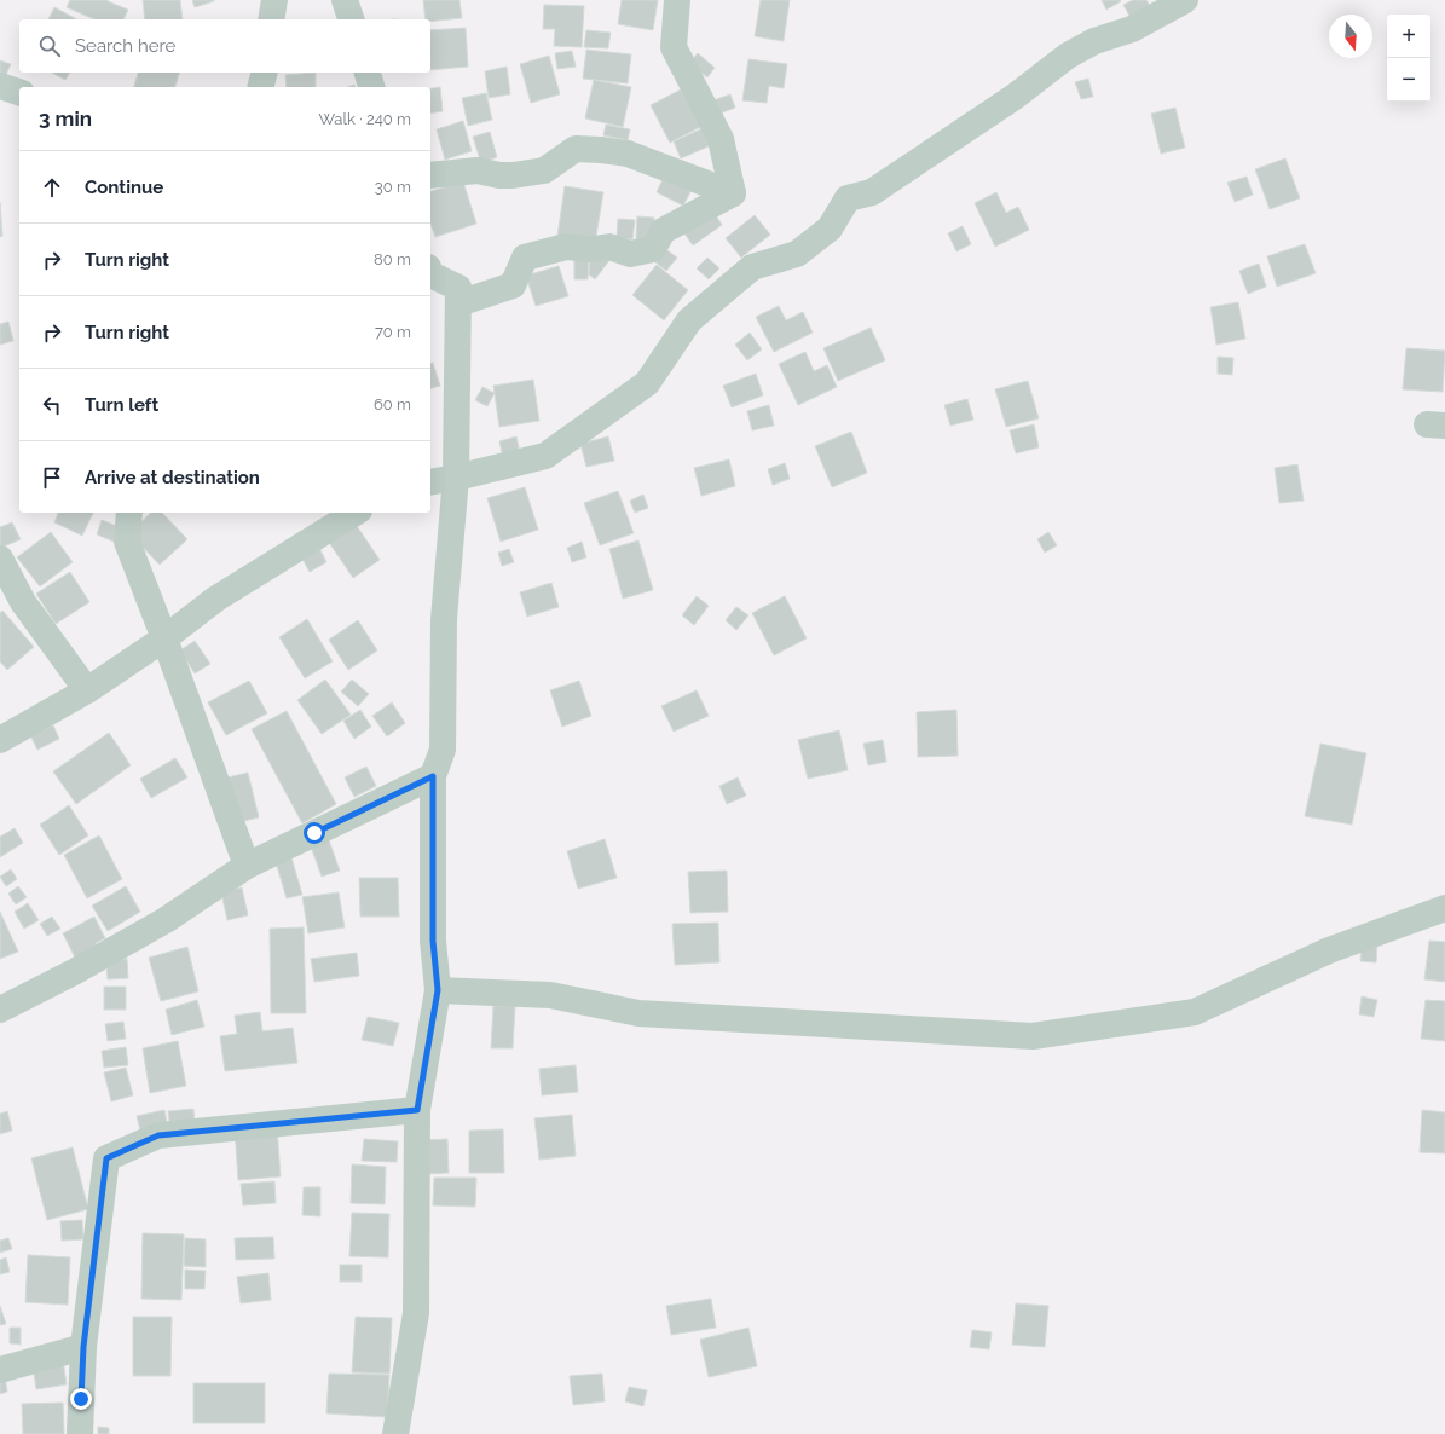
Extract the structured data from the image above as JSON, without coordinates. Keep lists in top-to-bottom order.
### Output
{
  "north": "bottom",
  "page": {
    "map_buttons": ["+", "−"],
    "search": "Search here",
    "heading": ["3 min", "Walk · 240 m"],
    "list": [
      ["Continue", "30 m"],
      ["Turn right", "80 m"],
      ["Turn right", "70 m"],
      ["Turn left", "60 m"],
      "Arrive at destination"
    ]
  }
}
